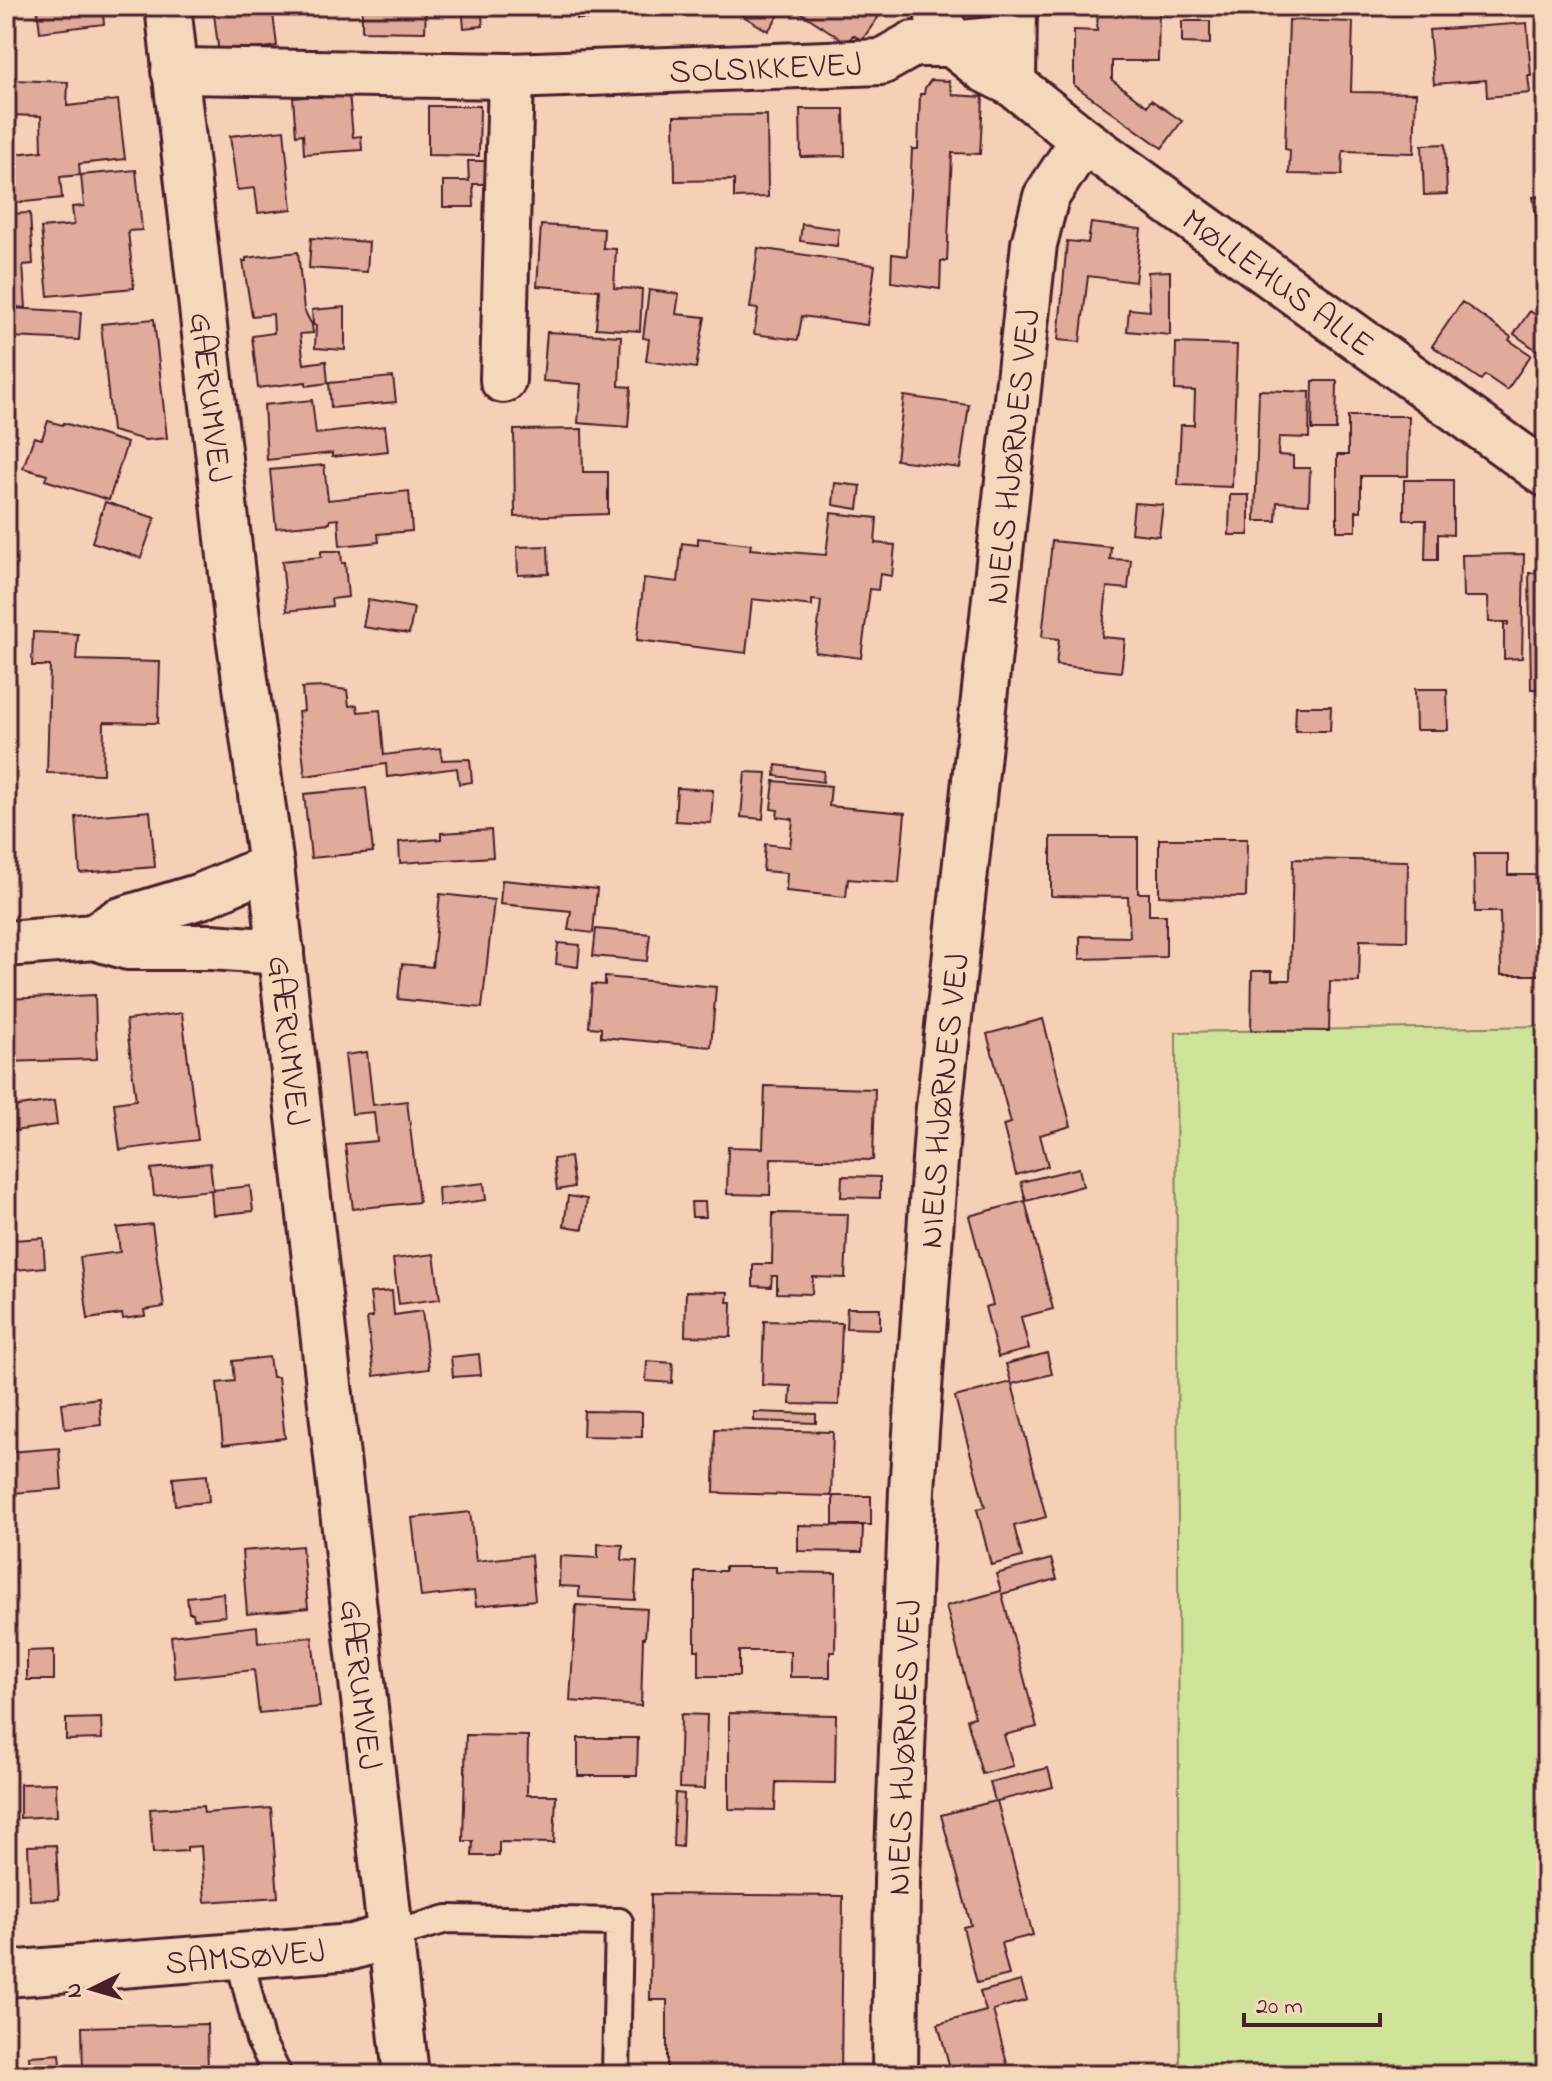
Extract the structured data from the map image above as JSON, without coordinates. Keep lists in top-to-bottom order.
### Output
{
  "streets": {
    "street": [
      "SOLSIKKEVEJ",
      "MØLLEHUS ALLE",
      "GÆRUMVEJ",
      "NIELS HJØRNES VEJ",
      "SAMSØVEJ"
    ]
  },
  "crossings": [
    ["SOLSIKKEVEJ", "MØLLEHUS ALLE"],
    ["SOLSIKKEVEJ", "GÆRUMVEJ"],
    ["MØLLEHUS ALLE", "NIELS HJØRNES VEJ"],
    ["GÆRUMVEJ", "SAMSØVEJ"]
  ],
  "scale_bar": "20 m",
  "north": "left"
}
